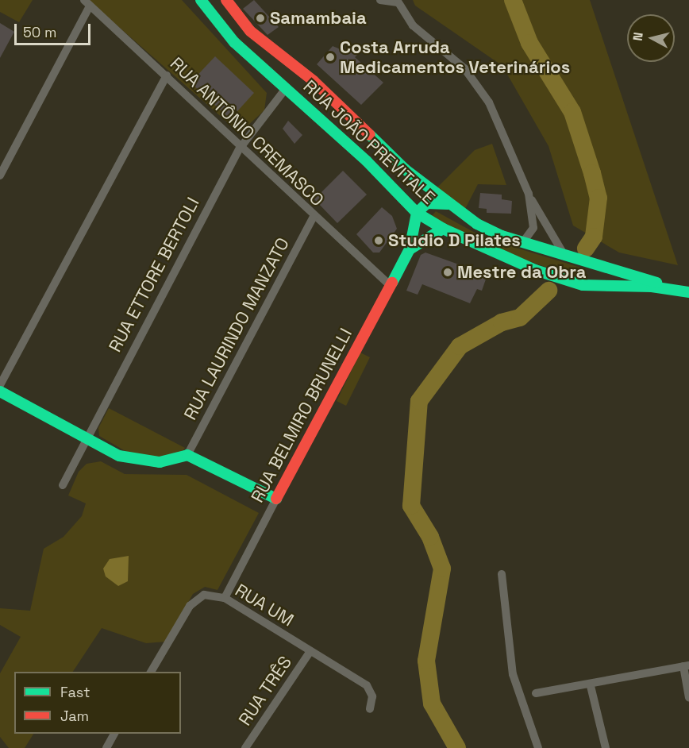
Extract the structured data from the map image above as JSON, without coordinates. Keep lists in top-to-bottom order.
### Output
{
  "streets": {
    "main road": ["RUA JOÃO PREVITALE", "RUA BELMIRO BRUNELLI"],
    "street": [
      "RUA ANTÔNIO CREMASCO",
      "RUA ETTORE BERTOLI",
      "RUA LAURINDO MANZATO",
      "RUA UM",
      "RUA TRÊS"
    ]
  },
  "crossings": [
    ["RUA ANTÔNIO CREMASCO", "RUA ETTORE BERTOLI"],
    ["RUA ANTÔNIO CREMASCO", "RUA LAURINDO MANZATO"],
    ["RUA ANTÔNIO CREMASCO", "RUA BELMIRO BRUNELLI"],
    ["RUA JOÃO PREVITALE", "RUA ETTORE BERTOLI"],
    ["RUA JOÃO PREVITALE", "RUA BELMIRO BRUNELLI"],
    ["RUA BELMIRO BRUNELLI", "RUA UM"],
    ["RUA UM", "RUA TRÊS"]
  ],
  "places": [
    "Samambaia",
    "Costa Arruda Medicamentos Veterinários",
    "Studio D Pilates",
    "Mestre da Obra"
  ],
  "legend": ["Fast", "Jam"],
  "scale_bar": "50 m",
  "north": "left"
}
